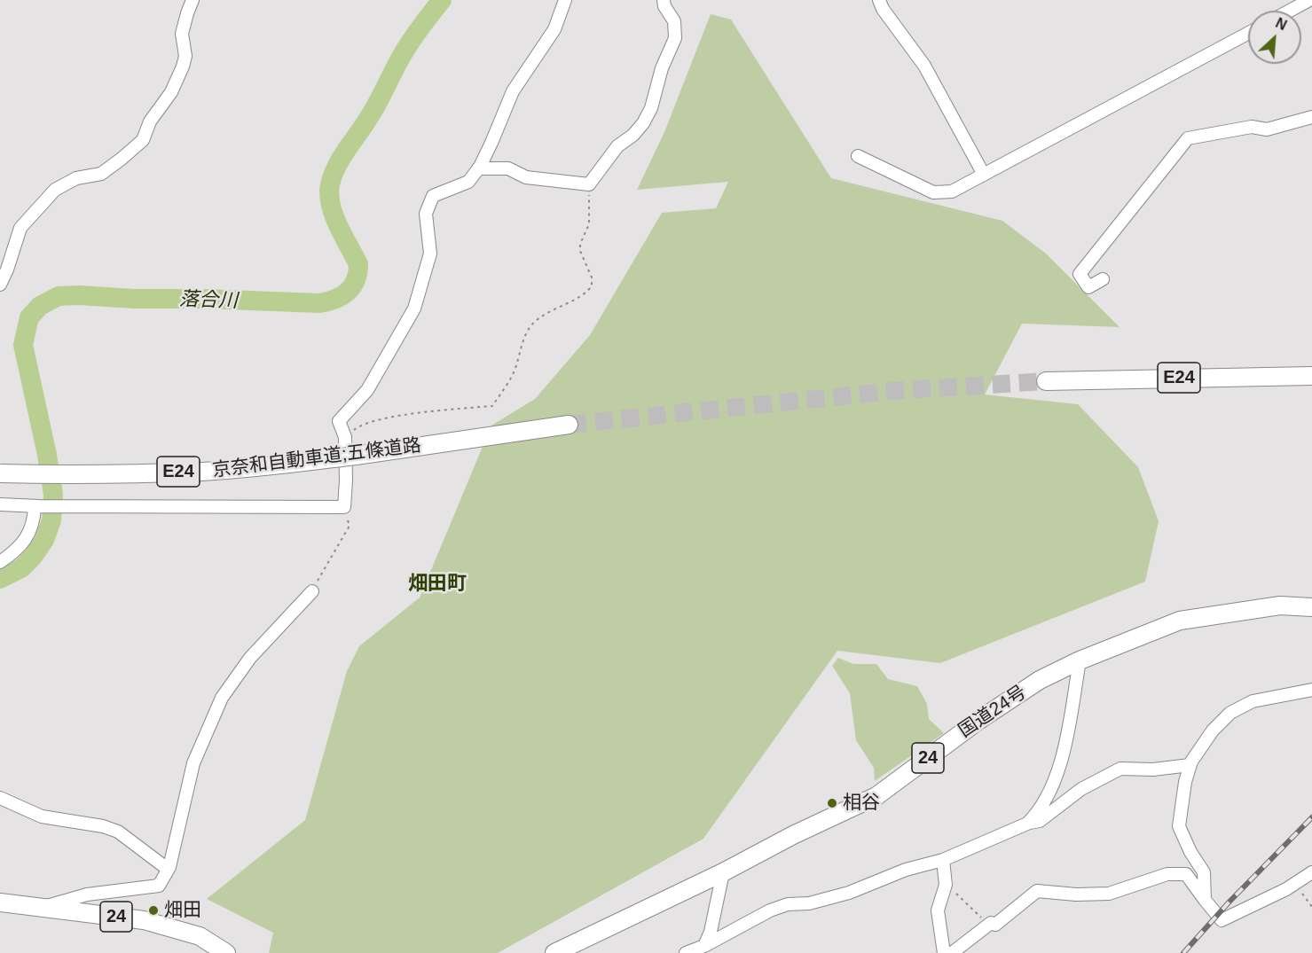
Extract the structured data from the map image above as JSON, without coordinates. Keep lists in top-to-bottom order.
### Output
{
  "streets": {
    "highway": [
      "E24",
      "京奈和自動車道;五條道路",
      "国道24号",
      "24"
    ]
  },
  "districts": ["畑田町"],
  "water": ["落合川"],
  "places": ["相谷", "畑田"],
  "north": "top right"
}
